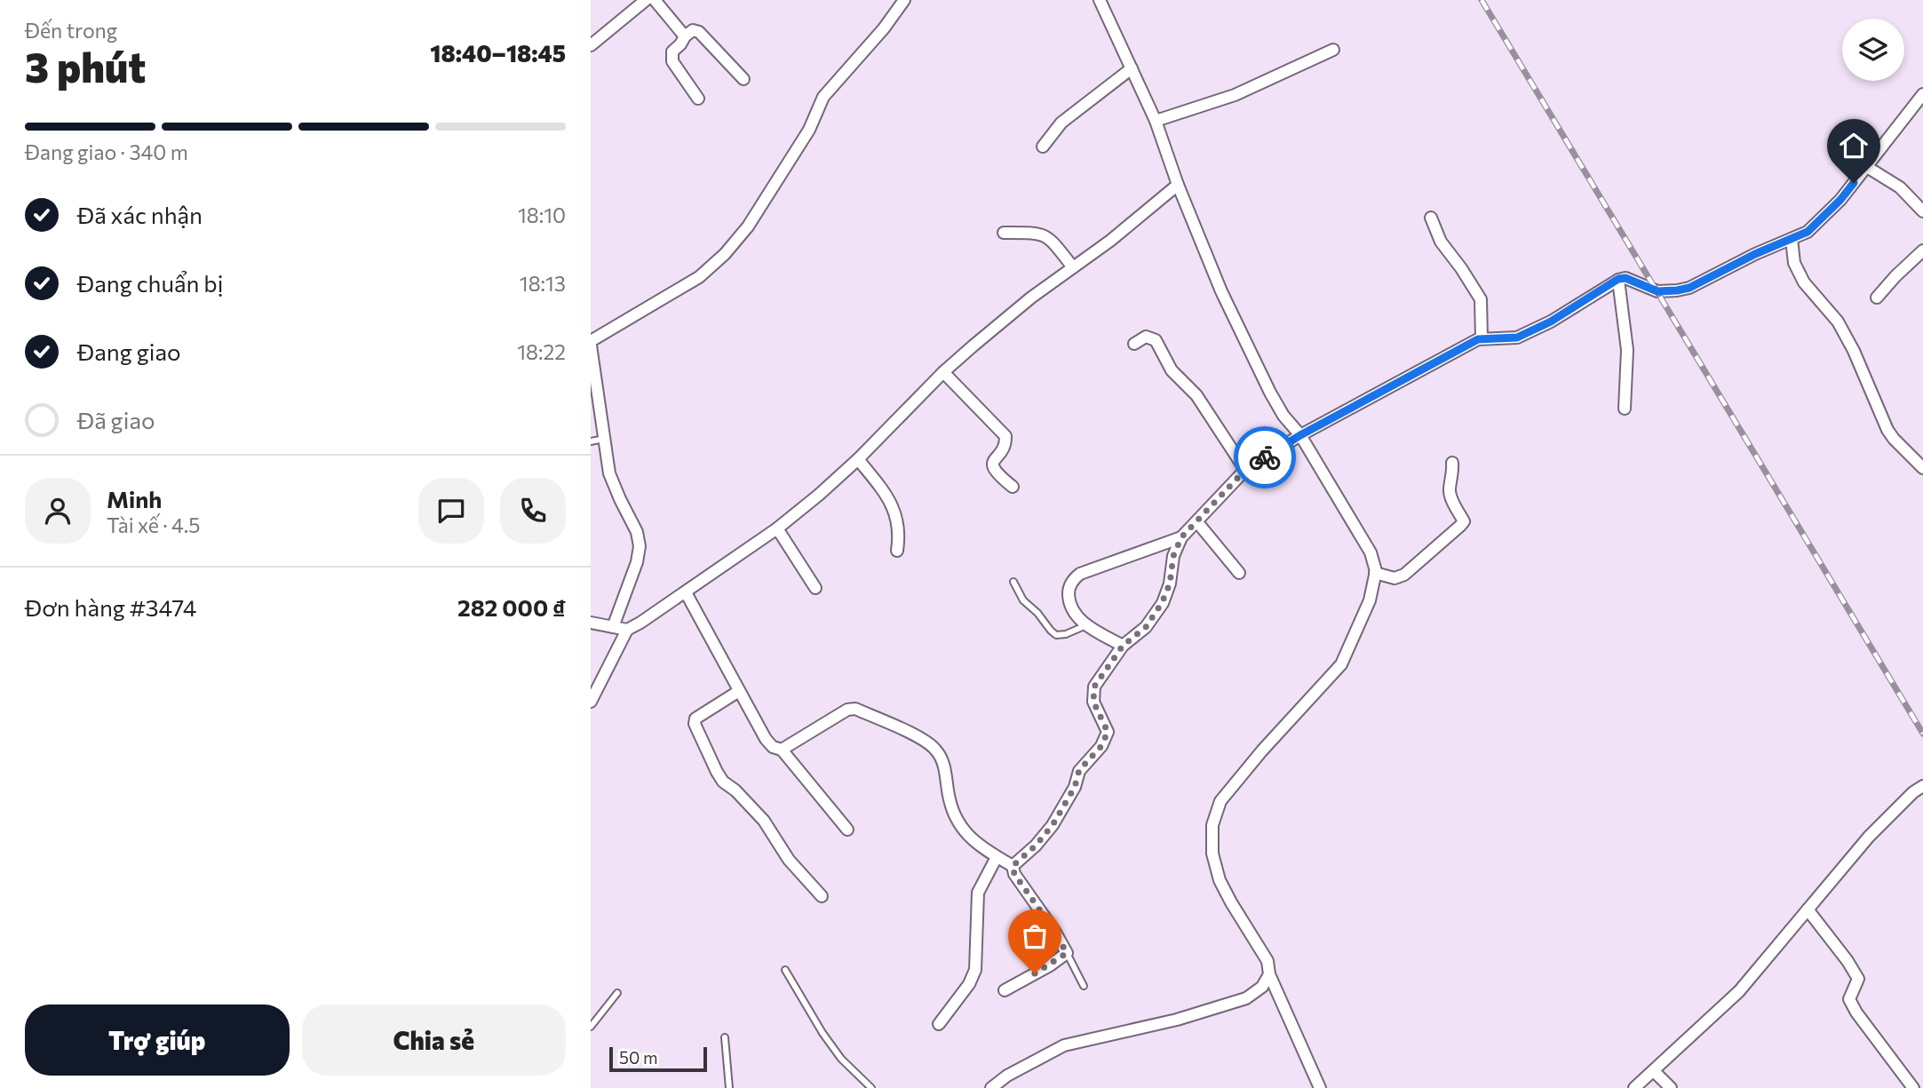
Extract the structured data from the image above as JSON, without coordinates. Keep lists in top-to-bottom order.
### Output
{
  "scale_bar": "50 m",
  "page": {
    "heading": ["3 phút", "Đến trong", "18:40–18:45"],
    "panel": [
      "Minh",
      "Tài xế · 4.5",
      "Đơn hàng #3474",
      "282 000 ₫"
    ],
    "bar": "Đang giao · 340 m",
    "list": [
      ["Đã xác nhận", "18:10"],
      ["Đang chuẩn bị", "18:13"],
      ["Đang giao", "18:22"],
      "Đã giao"
    ],
    "buttons": ["Trợ giúp", "Chia sẻ"],
    "scale": "50 m"
  }
}
